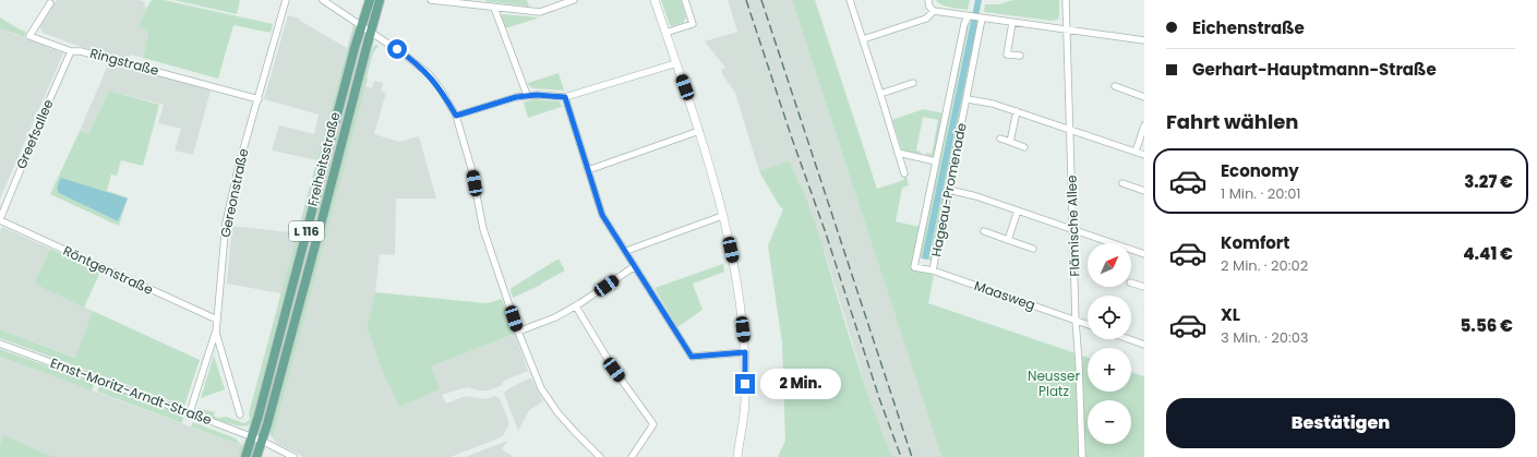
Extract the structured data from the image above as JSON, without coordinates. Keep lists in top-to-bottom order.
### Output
{
  "streets": {
    "main road": ["Freiheitsstraße", "L 116"],
    "street": [
      "Ringstraße",
      "Greefsallee",
      "Hageau-Promenade",
      "Gereonstraße",
      "Flämische Allee",
      "Röntgenstraße",
      "Maasweg",
      "Ernst-Moritz-Arndt-Straße"
    ]
  },
  "crossings": [
    ["Ringstraße", "Greefsallee"],
    ["Ringstraße", "Gereonstraße"],
    ["Greefsallee", "Röntgenstraße"],
    ["Freiheitsstraße", "L 116"],
    ["Freiheitsstraße", "Ernst-Moritz-Arndt-Straße"],
    ["Hageau-Promenade", "Maasweg"],
    ["Gereonstraße", "Röntgenstraße"],
    ["Flämische Allee", "Maasweg"],
    ["L 116", "Ernst-Moritz-Arndt-Straße"]
  ],
  "parks": ["Neusser Platz"],
  "north": "top right",
  "page": {
    "banner": ["Eichenstraße", "Gerhart-Hauptmann-Straße"],
    "heading": "Fahrt wählen",
    "list": [
      {
        "name": "Economy",
        "note": "1 Min. · 20:01",
        "value": "3.27 €"
      },
      {
        "name": "Komfort",
        "note": "2 Min. · 20:02",
        "value": "4.41 €"
      },
      {
        "name": "XL",
        "note": "3 Min. · 20:03",
        "value": "5.56 €"
      }
    ],
    "map_buttons": ["+", "−"],
    "bubble": "2 Min.",
    "buttons": "Bestätigen"
  }
}
